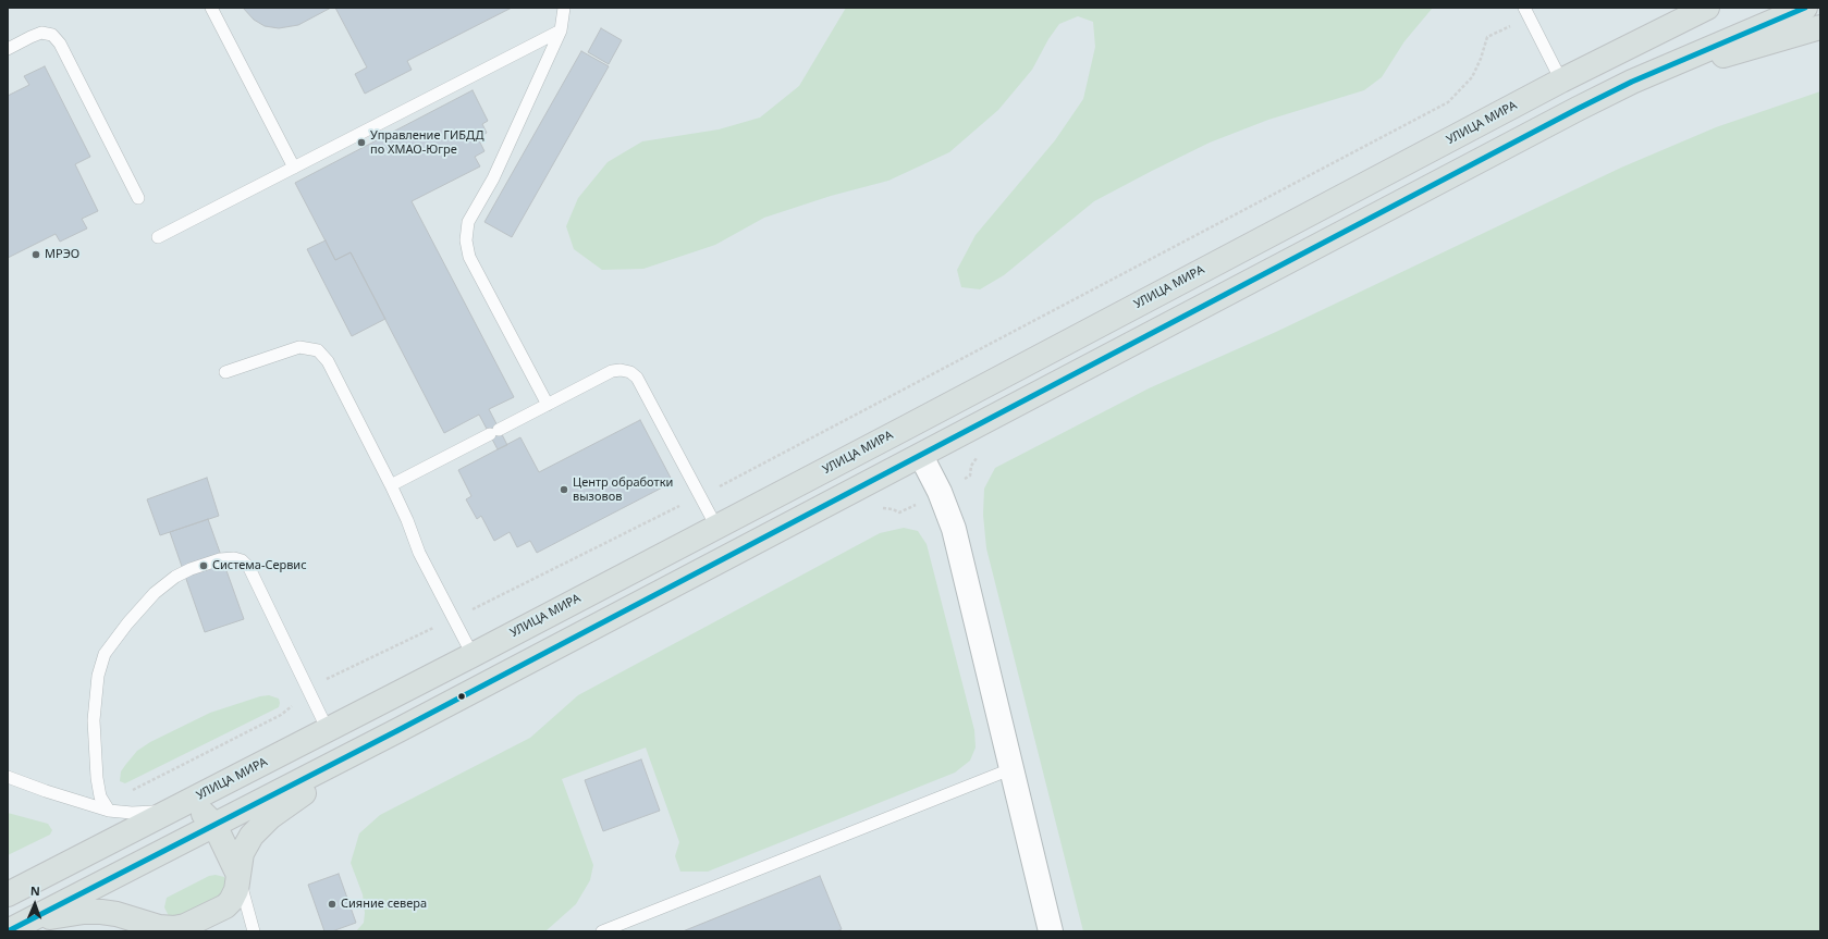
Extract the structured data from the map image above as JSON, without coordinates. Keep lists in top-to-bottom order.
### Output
{
  "streets": {
    "main road": ["УЛИЦА МИРА"]
  },
  "places": [
    "Управление ГИБДД по ХМАО-Югре",
    "МРЭО",
    "Центр обработки вызовов",
    "Система-Cервис",
    "Сияние севера"
  ],
  "north": "top"
}
